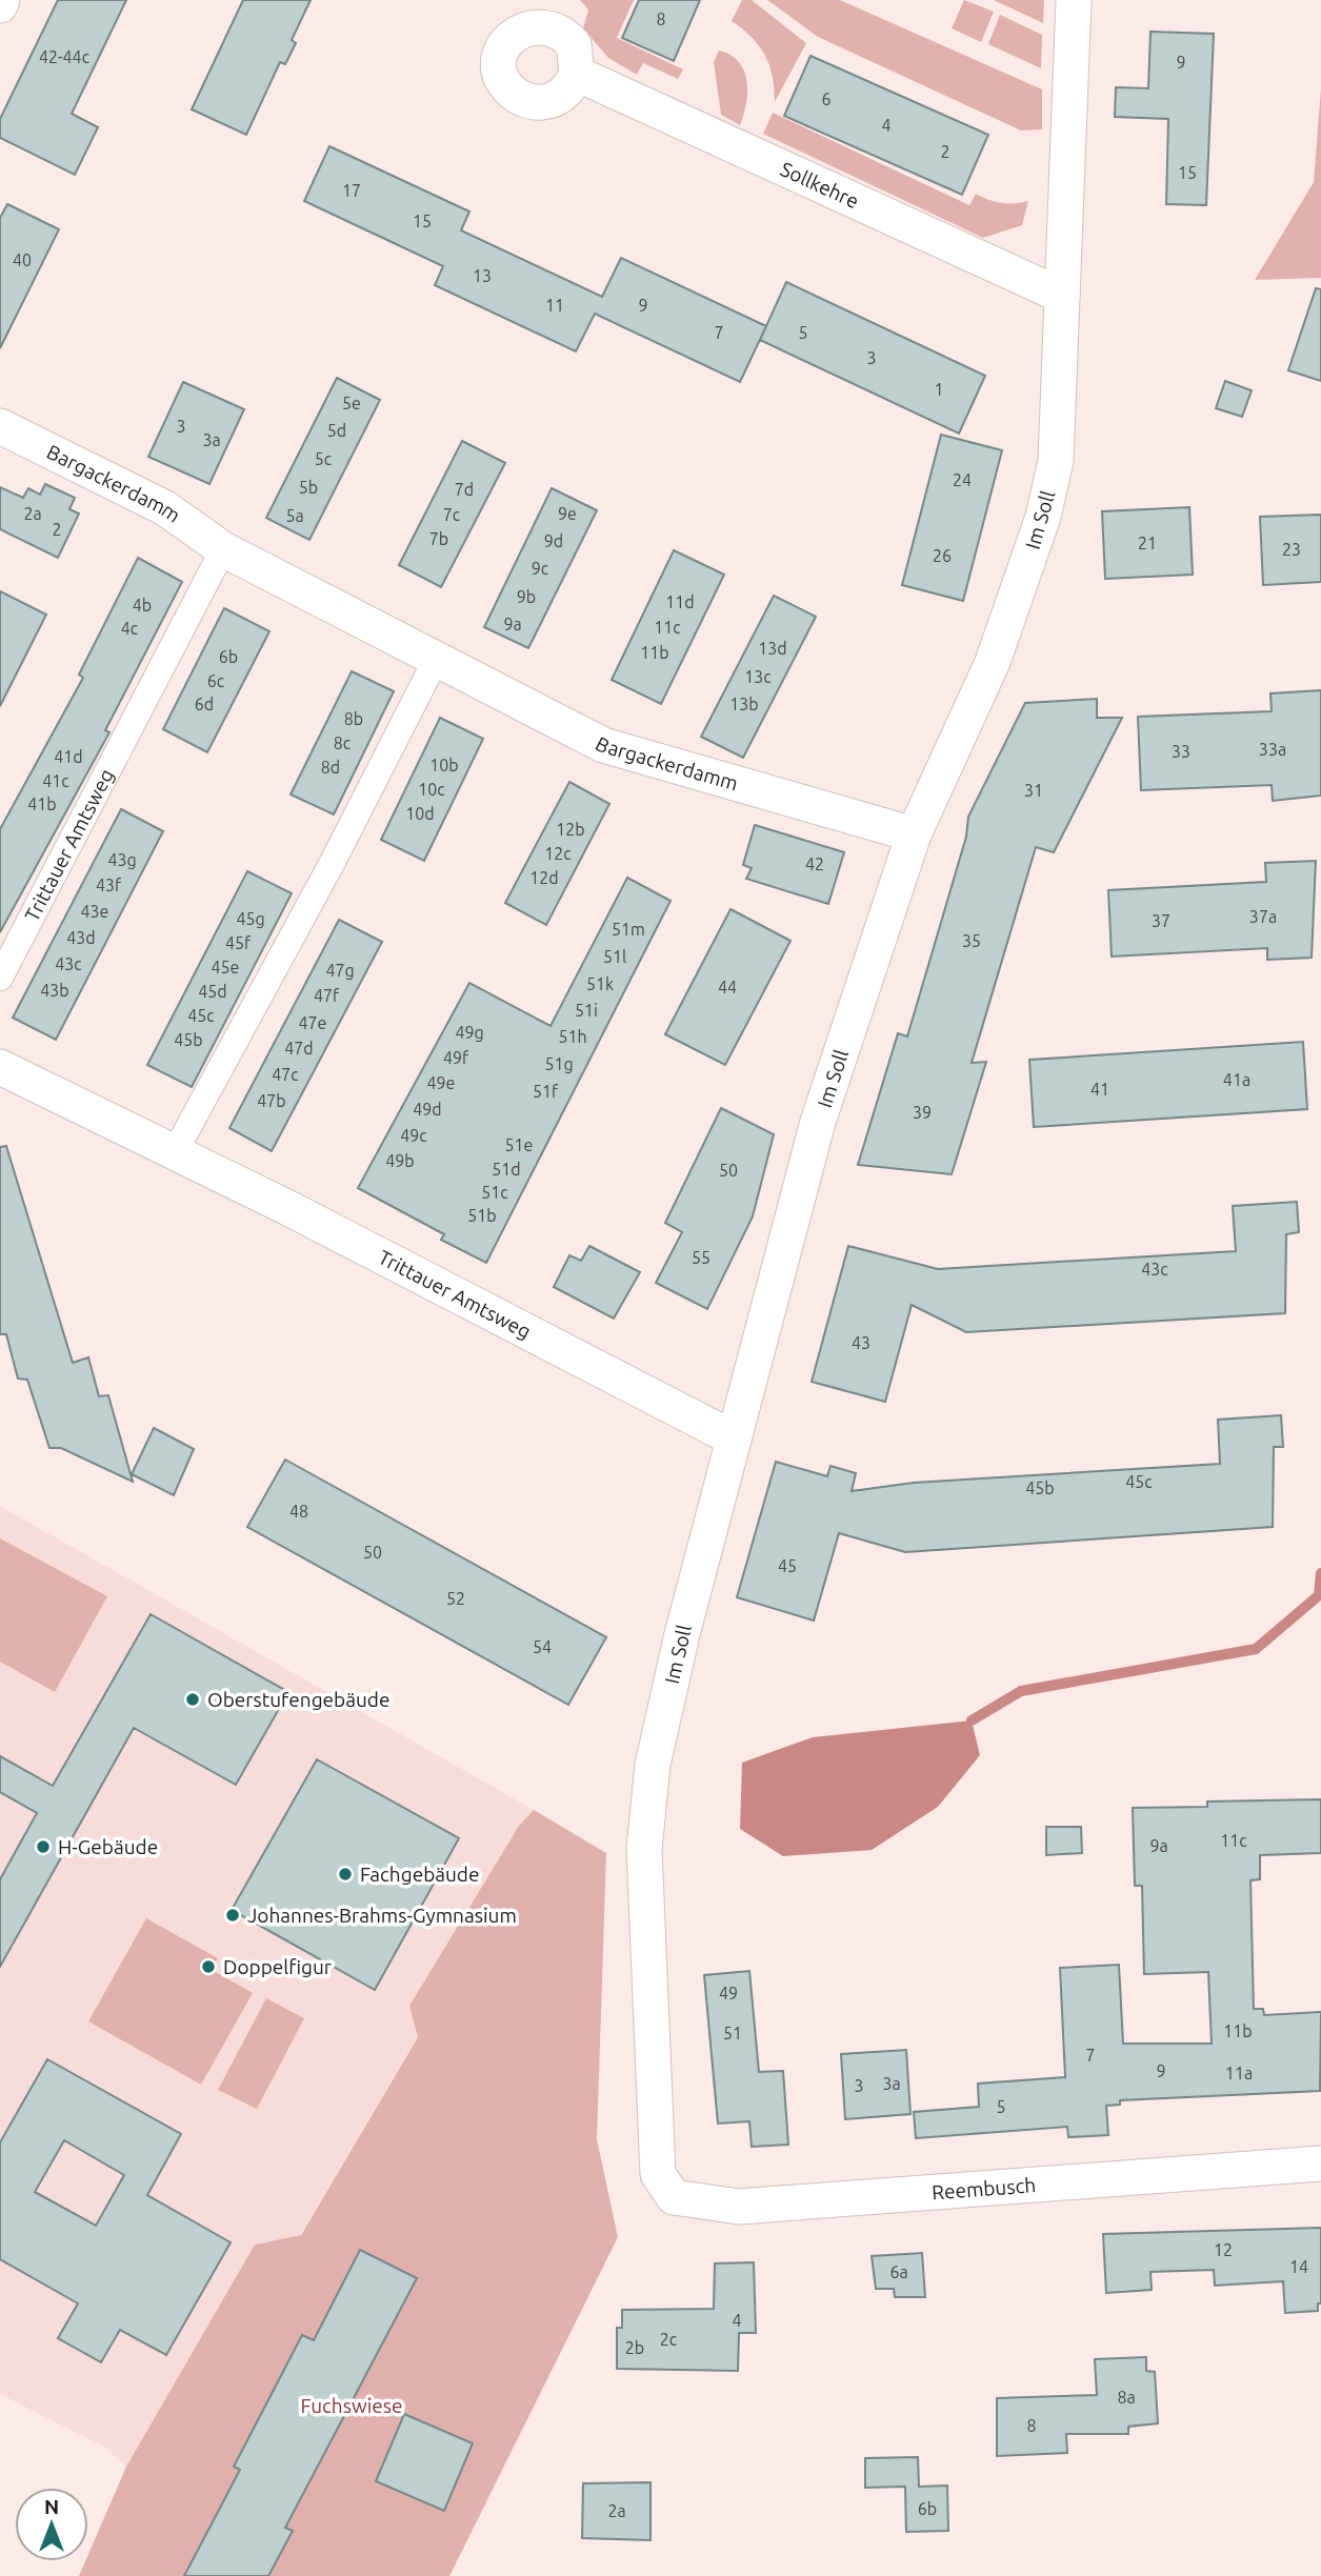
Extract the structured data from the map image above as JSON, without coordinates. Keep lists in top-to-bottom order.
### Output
{
  "streets": {
    "street": [
      "Sollkehre",
      "Bargackerdamm",
      "Im Soll",
      "Trittauer Amtsweg",
      "Reembusch"
    ]
  },
  "crossings": [
    ["Sollkehre", "Im Soll"],
    ["Bargackerdamm", "Im Soll"],
    ["Bargackerdamm", "Trittauer Amtsweg"],
    ["Im Soll", "Trittauer Amtsweg"],
    ["Im Soll", "Reembusch"]
  ],
  "parks": ["Fuchswiese"],
  "places": [
    "Oberstufengebäude",
    "H-Gebäude",
    "Fachgebäude",
    "Johannes-Brahms-Gymnasium",
    "Doppelfigur"
  ],
  "house_numbers": [
    "8",
    "42-44c",
    "9",
    "6",
    "4",
    "2",
    "15",
    "17",
    "15",
    "40",
    "13",
    "11",
    "9",
    "7",
    "5",
    "3",
    "1",
    "5e",
    "3",
    "5d",
    "3a",
    "5c",
    "24",
    "5b",
    "7d",
    "2a",
    "9e",
    "7c",
    "5a",
    "2",
    "7b",
    "9d",
    "21",
    "23",
    "26",
    "9c",
    "9b",
    "11d",
    "4b",
    "9a",
    "11c",
    "4c",
    "13d",
    "11b",
    "6b",
    "13c",
    "6c",
    "6d",
    "13b",
    "8b",
    "8c",
    "33a",
    "33",
    "41d",
    "10b",
    "8d",
    "41c",
    "10c",
    "31",
    "41b",
    "10d",
    "12b",
    "12c",
    "43g",
    "42",
    "12d",
    "43f",
    "43e",
    "37a",
    "45g",
    "37",
    "51m",
    "43d",
    "35",
    "45f",
    "51l",
    "43c",
    "45e",
    "47g",
    "51k",
    "44",
    "43b",
    "45d",
    "47f",
    "51i",
    "45c",
    "47e",
    "49g",
    "51h",
    "45b",
    "47d",
    "49f",
    "51g",
    "47c",
    "41a",
    "49e",
    "41",
    "51f",
    "47b",
    "49d",
    "39",
    "49c",
    "51e",
    "49b",
    "51d",
    "50",
    "51c",
    "51b",
    "55",
    "43c",
    "43",
    "45c",
    "45b",
    "48",
    "50",
    "45",
    "52",
    "54",
    "11c",
    "9a",
    "49",
    "11b",
    "51",
    "7",
    "9",
    "11a",
    "3a",
    "3",
    "5",
    "12",
    "14",
    "6a",
    "4",
    "2c",
    "2b",
    "8a",
    "8",
    "6b",
    "2a"
  ],
  "north": "top"
}
